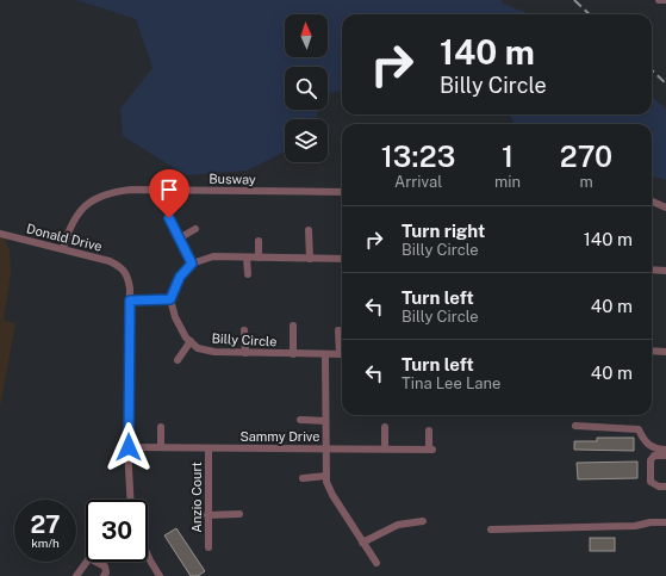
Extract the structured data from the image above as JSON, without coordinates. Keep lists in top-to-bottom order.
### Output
{
  "streets": {
    "street": [
      "Busway",
      "Donald Drive",
      "Billy Circle",
      "Sammy Drive",
      "Anzio Court"
    ]
  },
  "crossings": [
    ["Busway", "Donald Drive"],
    ["Sammy Drive", "Anzio Court"]
  ],
  "north": "top",
  "page": {
    "turn": ["140 m", "Billy Circle"],
    "eta": [
      "13:23",
      "Arrival",
      "1",
      "min",
      "270",
      "m"
    ],
    "list": [
      {
        "name": "Turn right",
        "note": "Billy Circle",
        "value": "140 m"
      },
      {
        "name": "Turn left",
        "note": "Billy Circle",
        "value": "40 m"
      },
      {
        "name": "Turn left",
        "note": "Tina Lee Lane",
        "value": "40 m"
      }
    ],
    "speed": "27 km/h",
    "limit": "30"
  }
}
